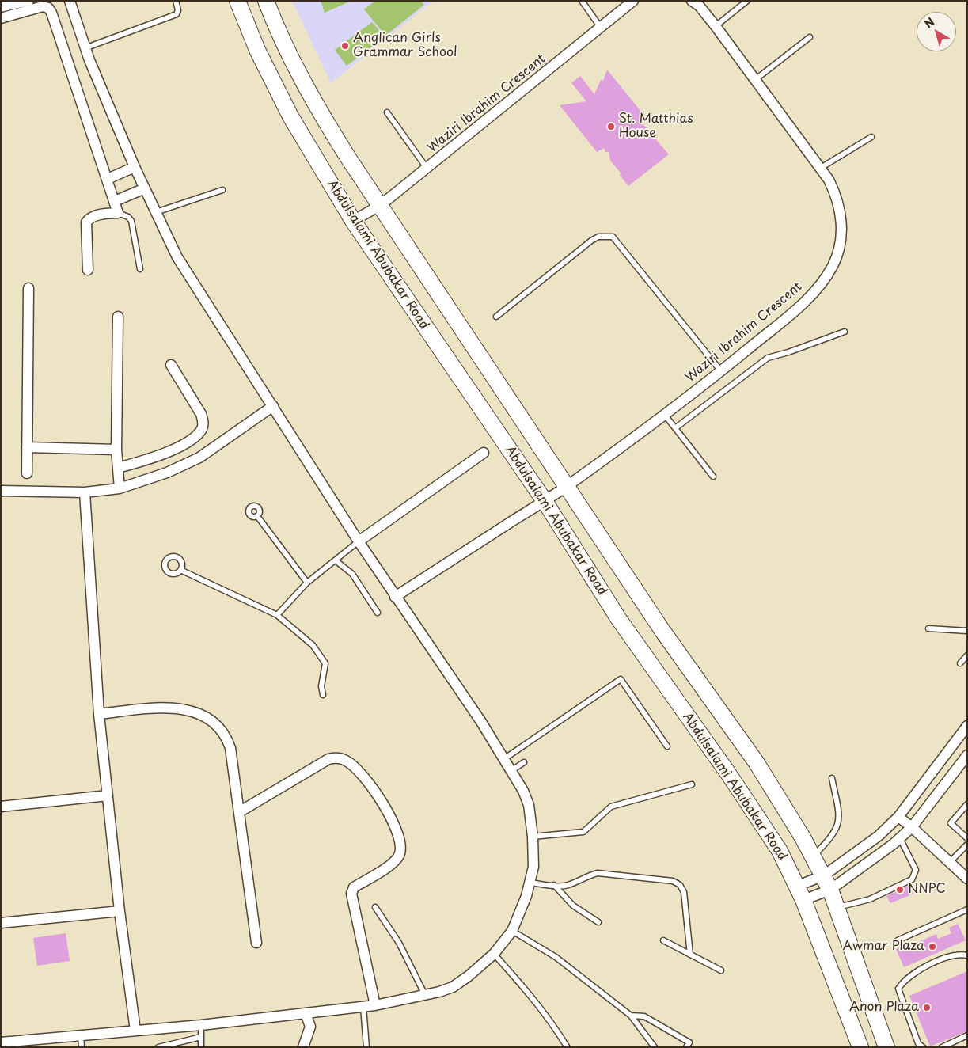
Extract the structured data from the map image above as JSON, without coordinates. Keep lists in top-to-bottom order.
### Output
{
  "streets": {
    "main road": ["Abdulsalami Abubakar Road"],
    "street": ["Waziri Ibrahim Crescent"]
  },
  "crossings": [
    ["Waziri Ibrahim Crescent", "Abdulsalami Abubakar Road"]
  ],
  "places": [
    "Anglican Girls Grammar School",
    "St. Matthias House",
    "NNPC",
    "Awmar Plaza",
    "Anon Plaza"
  ],
  "north": "top left"
}
